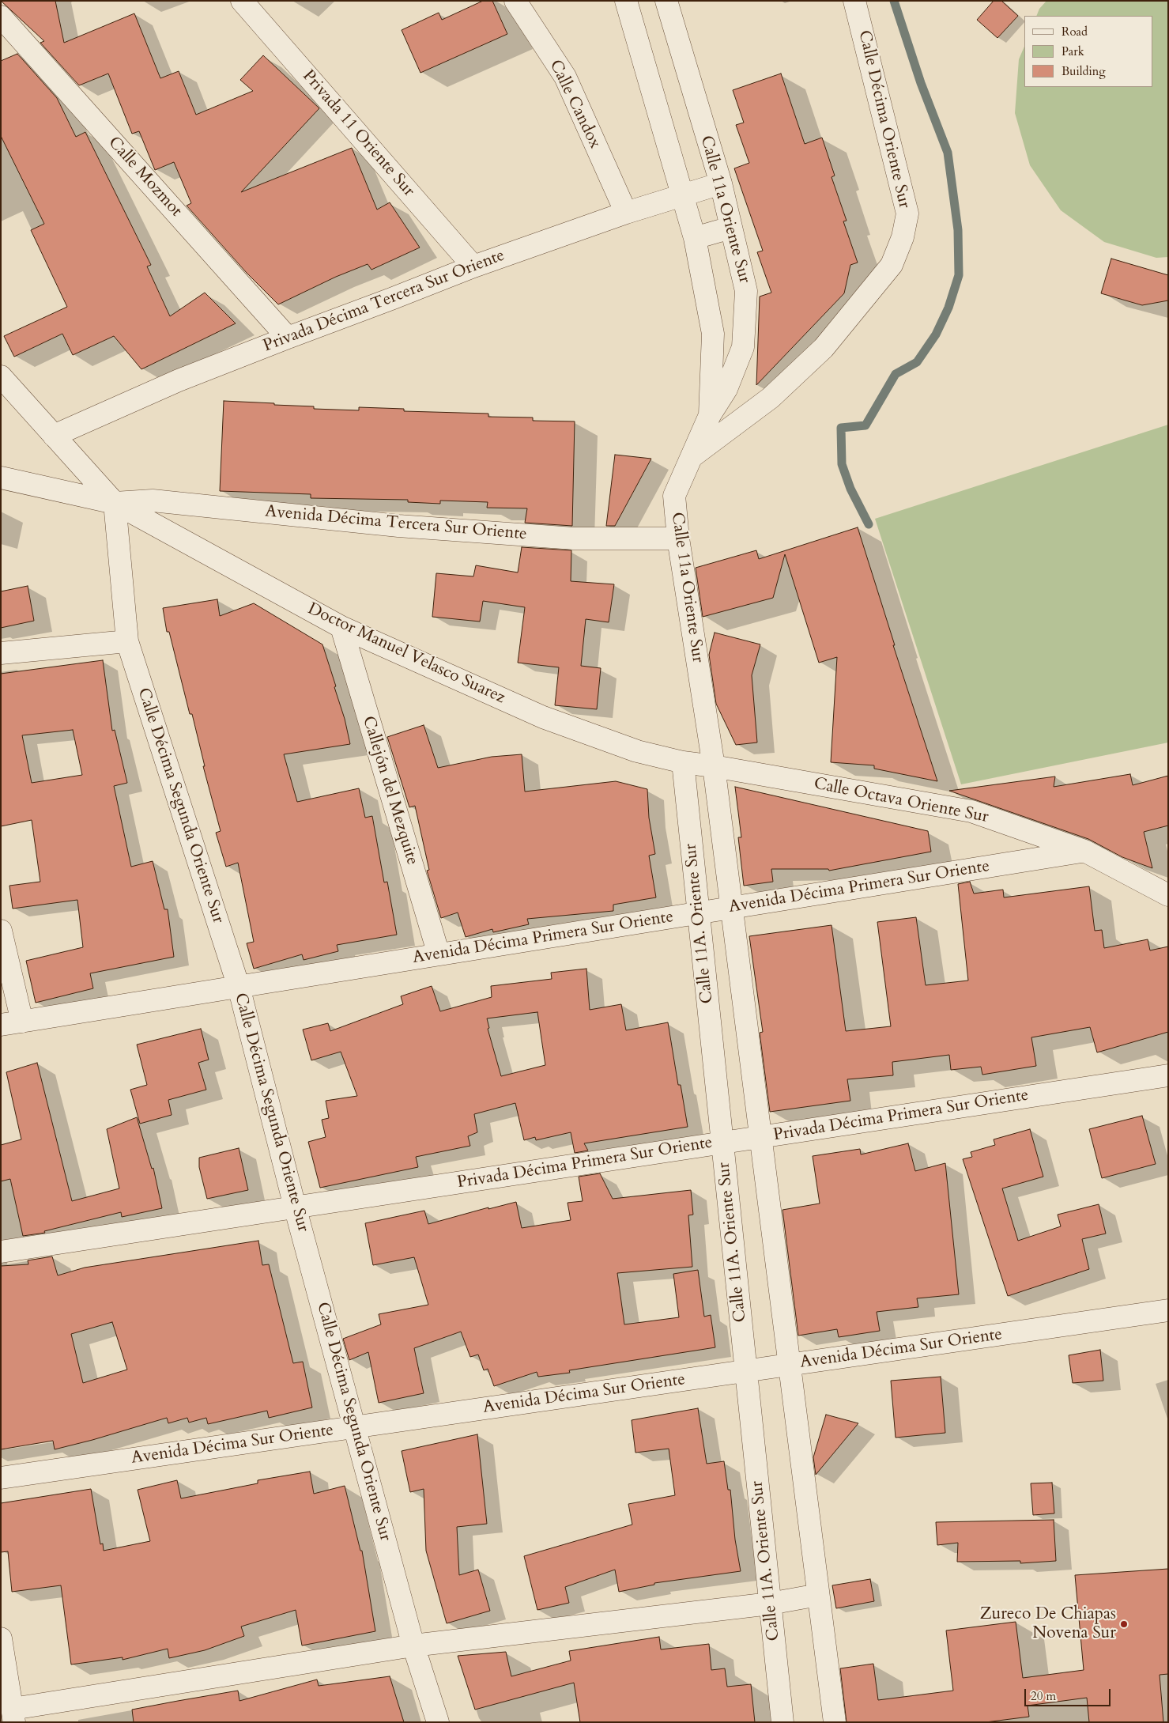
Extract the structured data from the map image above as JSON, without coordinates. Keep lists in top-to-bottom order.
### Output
{
  "streets": {
    "street": [
      "Calle Candox",
      "Calle Décima Oriente Sur",
      "Privada 11 Oriente Sur",
      "Calle Mozmot",
      "Calle 11a Oriente Sur",
      "Privada Décima Tercera Sur Oriente",
      "Avenida Décima Tercera Sur Oriente",
      "Doctor Manuel Velasco Suarez",
      "Callejón del Mezquite",
      "Calle Octava Oriente Sur",
      "Calle Décima Segunda Oriente Sur",
      "Avenida Décima Primera Sur Oriente",
      "Calle 11A. Oriente Sur",
      "Privada Décima Primera Sur Oriente",
      "Avenida Décima Sur Oriente"
    ]
  },
  "crossings": [
    ["Calle Candox", "Privada Décima Tercera Sur Oriente"],
    ["Calle Décima Oriente Sur", "Calle 11a Oriente Sur"],
    ["Privada 11 Oriente Sur", "Privada Décima Tercera Sur Oriente"],
    ["Calle Mozmot", "Privada Décima Tercera Sur Oriente"],
    ["Calle 11a Oriente Sur", "Privada Décima Tercera Sur Oriente"],
    ["Calle 11a Oriente Sur", "Avenida Décima Tercera Sur Oriente"],
    ["Calle 11a Oriente Sur", "Doctor Manuel Velasco Suarez"],
    ["Calle 11a Oriente Sur", "Calle Octava Oriente Sur"],
    ["Calle 11a Oriente Sur", "Calle 11A. Oriente Sur"],
    ["Avenida Décima Tercera Sur Oriente", "Doctor Manuel Velasco Suarez"],
    ["Avenida Décima Tercera Sur Oriente", "Calle Décima Segunda Oriente Sur"],
    ["Doctor Manuel Velasco Suarez", "Callejón del Mezquite"],
    ["Doctor Manuel Velasco Suarez", "Calle Octava Oriente Sur"],
    ["Doctor Manuel Velasco Suarez", "Calle Décima Segunda Oriente Sur"],
    ["Doctor Manuel Velasco Suarez", "Calle 11A. Oriente Sur"],
    ["Callejón del Mezquite", "Avenida Décima Primera Sur Oriente"],
    ["Calle Octava Oriente Sur", "Avenida Décima Primera Sur Oriente"],
    ["Calle Octava Oriente Sur", "Calle 11A. Oriente Sur"],
    ["Calle Décima Segunda Oriente Sur", "Avenida Décima Primera Sur Oriente"],
    ["Calle Décima Segunda Oriente Sur", "Privada Décima Primera Sur Oriente"],
    ["Calle Décima Segunda Oriente Sur", "Avenida Décima Sur Oriente"],
    ["Avenida Décima Primera Sur Oriente", "Calle 11A. Oriente Sur"],
    ["Calle 11A. Oriente Sur", "Privada Décima Primera Sur Oriente"],
    ["Calle 11A. Oriente Sur", "Avenida Décima Sur Oriente"]
  ],
  "places": ["Zureco De Chiapas Novena Sur"],
  "legend": ["Road", "Park", "Building"],
  "scale_bar": "20 m"
}
